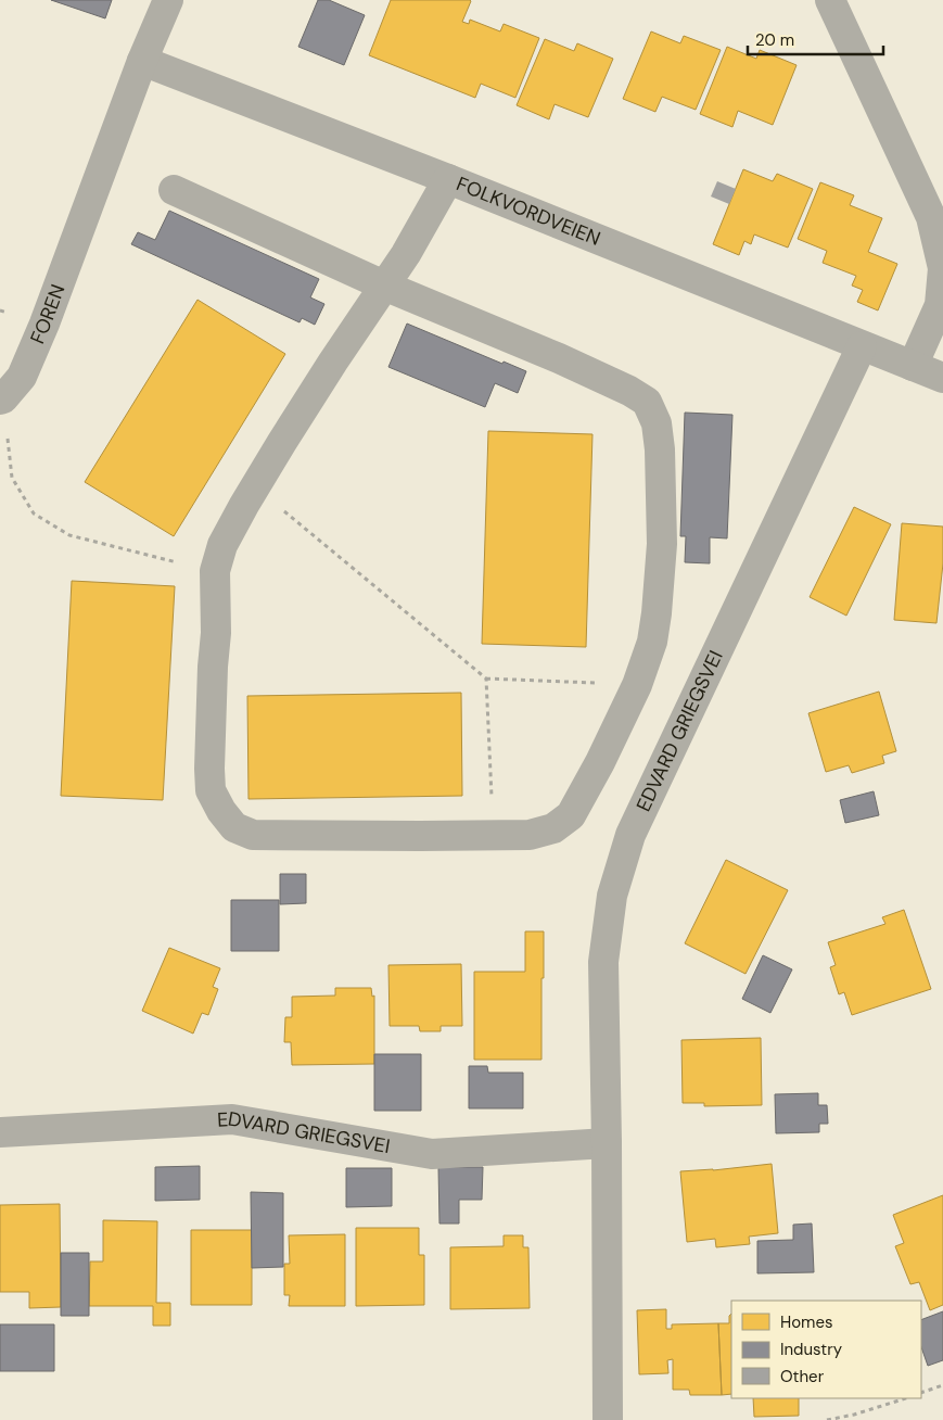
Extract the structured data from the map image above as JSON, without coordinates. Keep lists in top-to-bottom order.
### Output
{
  "streets": {
    "street": ["FOLKVORDVEIEN", "FOREN", "EDVARD GRIEGSVEI"]
  },
  "crossings": [
    ["FOLKVORDVEIEN", "FOREN"],
    ["FOLKVORDVEIEN", "EDVARD GRIEGSVEI"]
  ],
  "legend": ["Homes", "Industry", "Other"],
  "scale_bar": "20 m"
}
